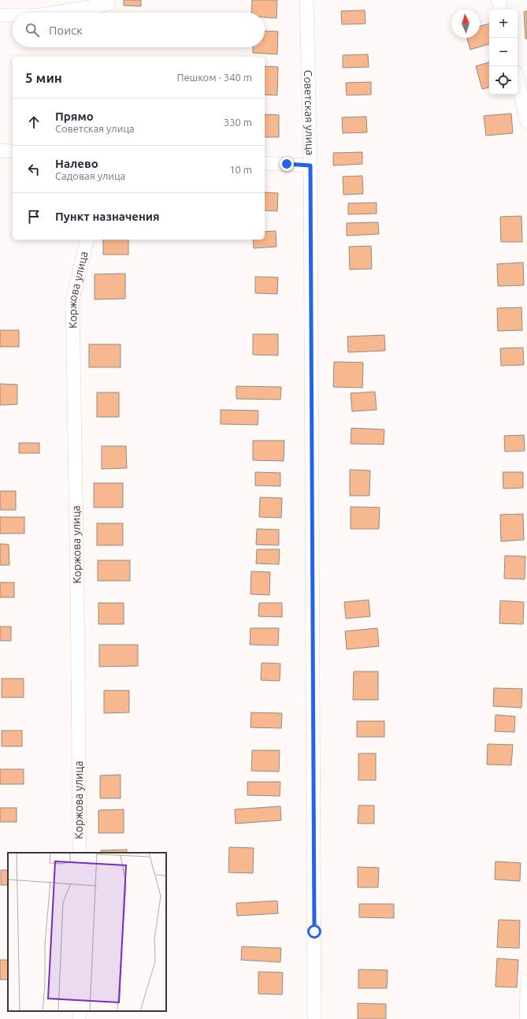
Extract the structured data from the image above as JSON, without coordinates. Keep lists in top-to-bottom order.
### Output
{
  "streets": {
    "street": ["Советская улица", "Коржова улица"]
  },
  "north": "top",
  "page": {
    "map_buttons": ["+", "−"],
    "search": "Поиск",
    "heading": ["5 мин", "Пешком · 340 m"],
    "list": [
      ["Прямо", "Советская улица", "330 m"],
      ["Налево", "Садовая улица", "10 m"],
      "Пункт назначения"
    ]
  }
}
